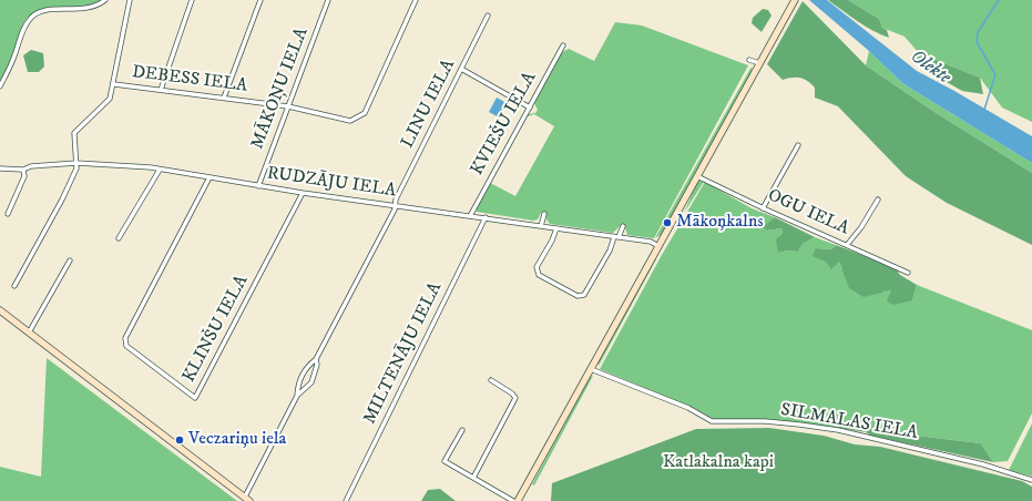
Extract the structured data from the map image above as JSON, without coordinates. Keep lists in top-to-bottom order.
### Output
{
  "streets": {
    "street": [
      "DEBESS IELA",
      "MĀKOŅU IELA",
      "LINU IELA",
      "KVIEŠU IELA",
      "RUDZĀJU IELA",
      "OGU IELA",
      "KLINŠU IELA",
      "MILTENĀJU IELA",
      "SILMALAS IELA"
    ]
  },
  "crossings": [
    ["DEBESS IELA", "MĀKOŅU IELA"],
    ["MĀKOŅU IELA", "RUDZĀJU IELA"],
    ["LINU IELA", "RUDZĀJU IELA"],
    ["KVIEŠU IELA", "RUDZĀJU IELA"],
    ["RUDZĀJU IELA", "KLINŠU IELA"],
    ["RUDZĀJU IELA", "MILTENĀJU IELA"]
  ],
  "water": ["Olekte"],
  "parks": ["Katlakalna kapi"],
  "places": ["Mākoņkalns", "Veczariņu iela"]
}
